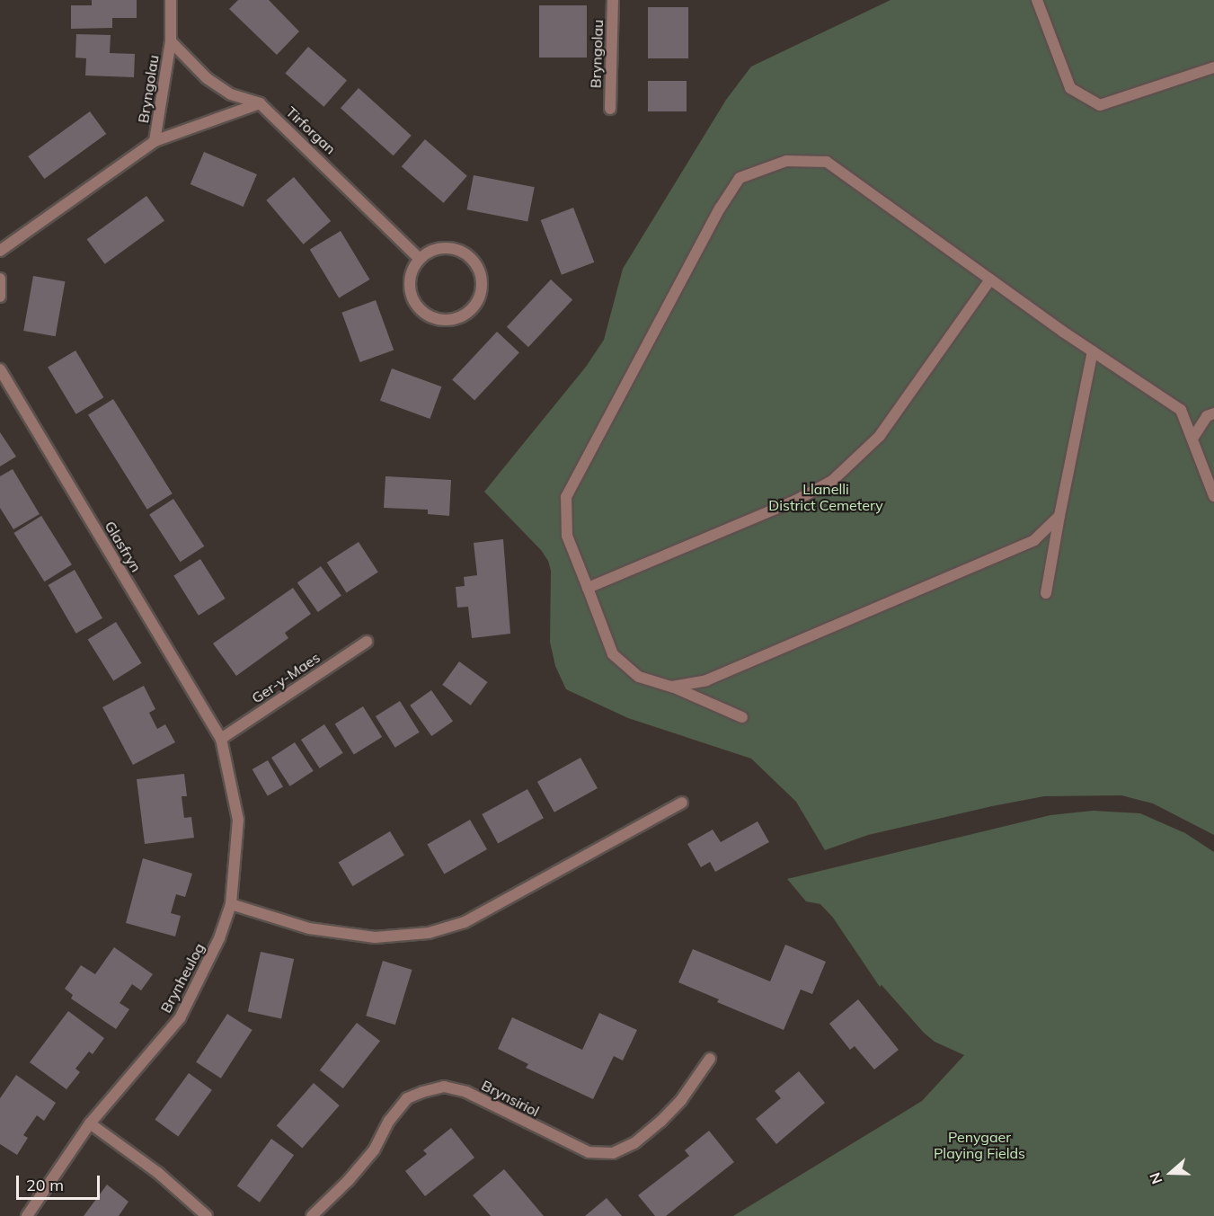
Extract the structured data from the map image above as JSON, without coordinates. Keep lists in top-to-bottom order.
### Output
{
  "streets": {
    "street": [
      "Bryngolau",
      "Tirforgan",
      "Glasfryn",
      "Ger-y-Maes",
      "Brynheulog",
      "Brynsiriol"
    ]
  },
  "crossings": [
    ["Bryngolau", "Tirforgan"],
    ["Glasfryn", "Ger-y-Maes"],
    ["Glasfryn", "Brynheulog"],
    ["Ger-y-Maes", "Brynheulog"]
  ],
  "parks": ["Llanelli District Cemetery", "Penygaer Playing Fields"],
  "scale_bar": "20 m",
  "north": "left"
}
